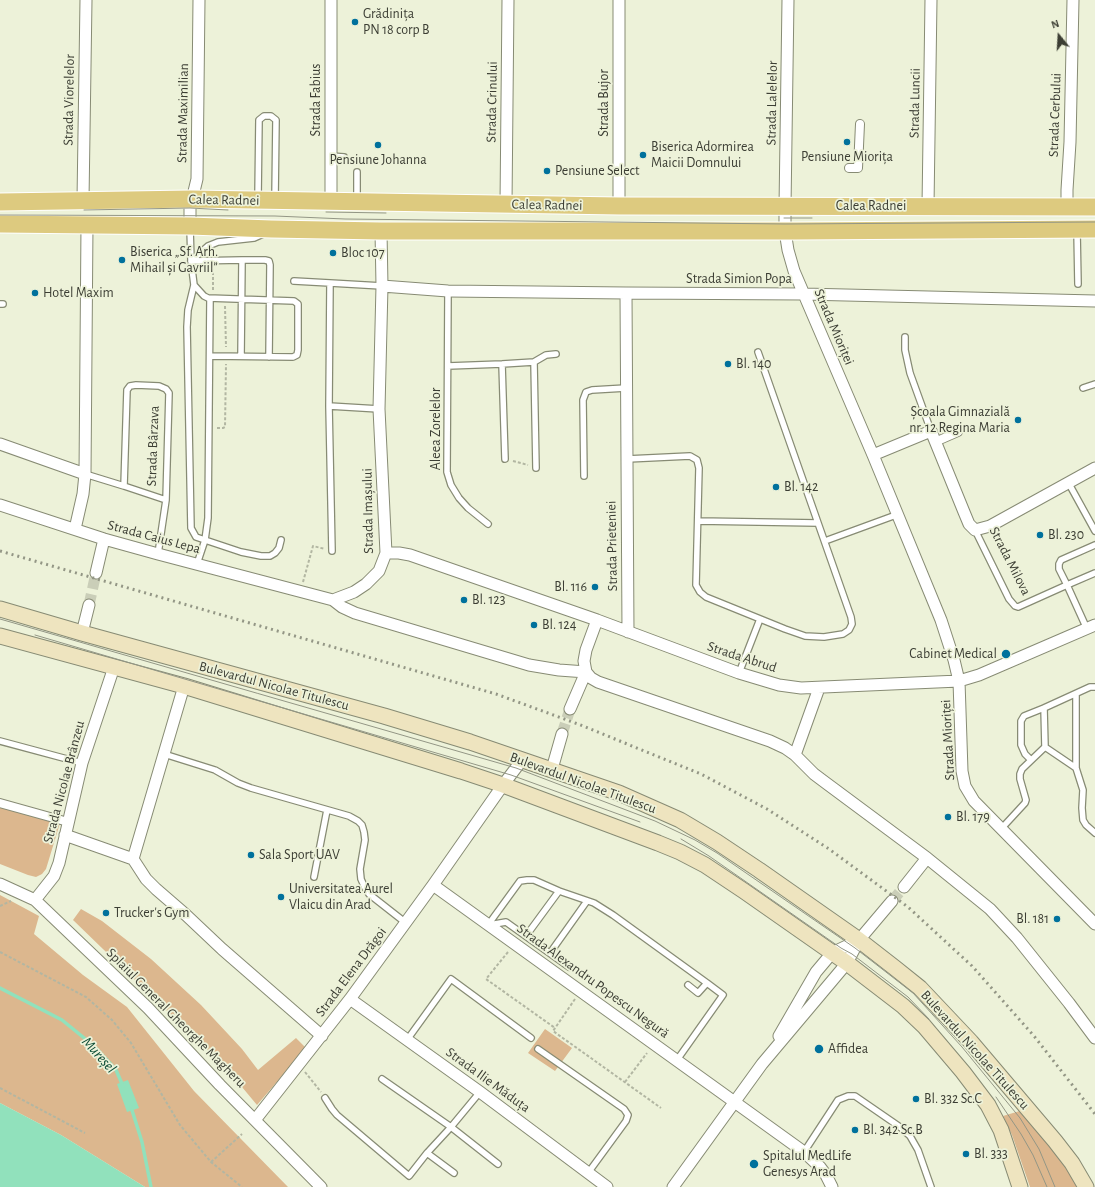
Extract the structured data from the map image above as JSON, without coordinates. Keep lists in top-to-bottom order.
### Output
{
  "streets": {
    "main road": ["Calea Radnei", "Bulevardul Nicolae Titulescu"],
    "street": [
      "Strada Viorelelor",
      "Strada Fabius",
      "Strada Crinului",
      "Strada Bujor",
      "Strada Lalelelor",
      "Strada Luncii",
      "Strada Maximilian",
      "Strada Cerbului",
      "Strada Simion Popa",
      "Strada Mioriței",
      "Strada Imașului",
      "Strada Caius Lepa",
      "Strada Prieteniei",
      "Strada Milova",
      "Strada Abrud",
      "Strada Nicolae Brânzeu",
      "Strada Elena Drăgoi",
      "Strada Alexandru Popescu Negură",
      "Splaiul General Gheorghe Magheru",
      "Strada Ilie Măduța"
    ],
    "lane": ["Aleea Zorelelor", "Strada Bârzava"]
  },
  "crossings": [
    ["Strada Viorelelor", "Calea Radnei"],
    ["Strada Fabius", "Calea Radnei"],
    ["Strada Crinului", "Calea Radnei"],
    ["Strada Bujor", "Calea Radnei"],
    ["Strada Lalelelor", "Calea Radnei"],
    ["Strada Lalelelor", "Strada Mioriței"],
    ["Strada Luncii", "Calea Radnei"],
    ["Strada Maximilian", "Calea Radnei"],
    ["Strada Cerbului", "Calea Radnei"],
    ["Calea Radnei", "Strada Mioriței"],
    ["Calea Radnei", "Strada Imașului"],
    ["Strada Simion Popa", "Strada Mioriței"],
    ["Strada Simion Popa", "Aleea Zorelelor"],
    ["Strada Simion Popa", "Strada Imașului"],
    ["Strada Simion Popa", "Strada Prieteniei"],
    ["Strada Mioriței", "Strada Abrud"],
    ["Strada Bârzava", "Strada Caius Lepa"],
    ["Strada Imașului", "Strada Abrud"],
    ["Strada Prieteniei", "Strada Abrud"],
    ["Bulevardul Nicolae Titulescu", "Strada Nicolae Brânzeu"],
    ["Bulevardul Nicolae Titulescu", "Strada Elena Drăgoi"],
    ["Strada Nicolae Brânzeu", "Splaiul General Gheorghe Magheru"],
    ["Strada Elena Drăgoi", "Strada Alexandru Popescu Negură"],
    ["Strada Elena Drăgoi", "Splaiul General Gheorghe Magheru"],
    ["Strada Elena Drăgoi", "Strada Ilie Măduța"]
  ],
  "water": ["Mureșel"],
  "places": [
    "Grădinița PN 18 corp B",
    "Pensiune Miorița",
    "Pensiune Johanna",
    "Biserica Adormirea Maicii Domnului",
    "Pensiune Select",
    "Bloc 107",
    "Biserica „Sf. Arh. Mihail și Gavriil”",
    "Hotel Maxim",
    "Bl. 140",
    "Școala Gimnazială nr. 12 Regina Maria",
    "Bl. 142",
    "Bl. 230",
    "Bl. 116",
    "Bl. 123",
    "Bl. 124",
    "Cabinet Medical",
    "Bl. 179",
    "Sala Sport UAV",
    "Universitatea Aurel Vlaicu din Arad",
    "Trucker's Gym",
    "Bl. 181",
    "Affidea",
    "Bl. 332 Sc.C",
    "Bl. 342 Sc.B",
    "Bl. 333",
    "Spitalul MedLife Genesys Arad"
  ],
  "north": "top"
}
